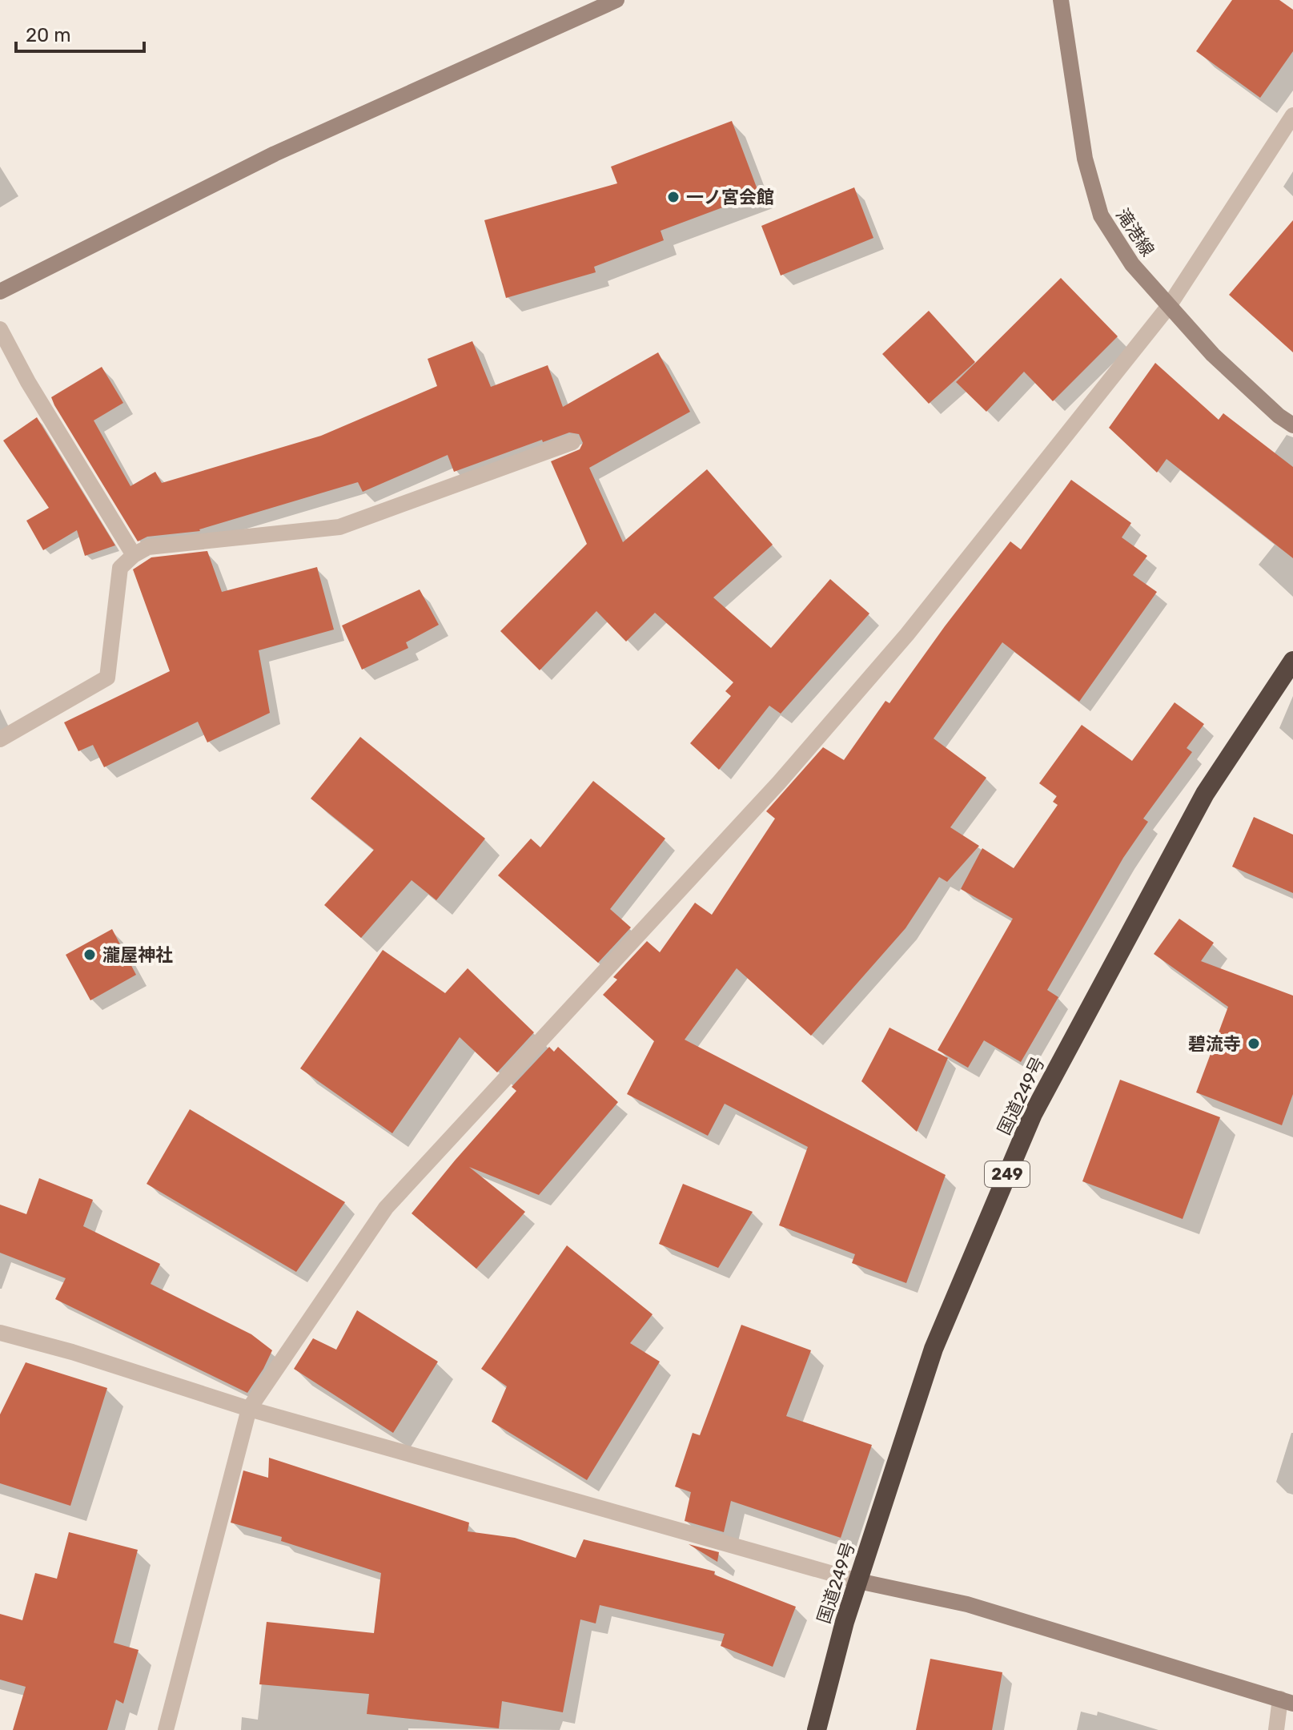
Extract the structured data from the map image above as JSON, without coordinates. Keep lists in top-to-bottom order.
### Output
{
  "streets": {
    "highway": ["国道249号", "249"],
    "street": ["滝港線"]
  },
  "places": ["一ノ宮会館", "瀧屋神社", "碧流寺"],
  "scale_bar": "20 m"
}
